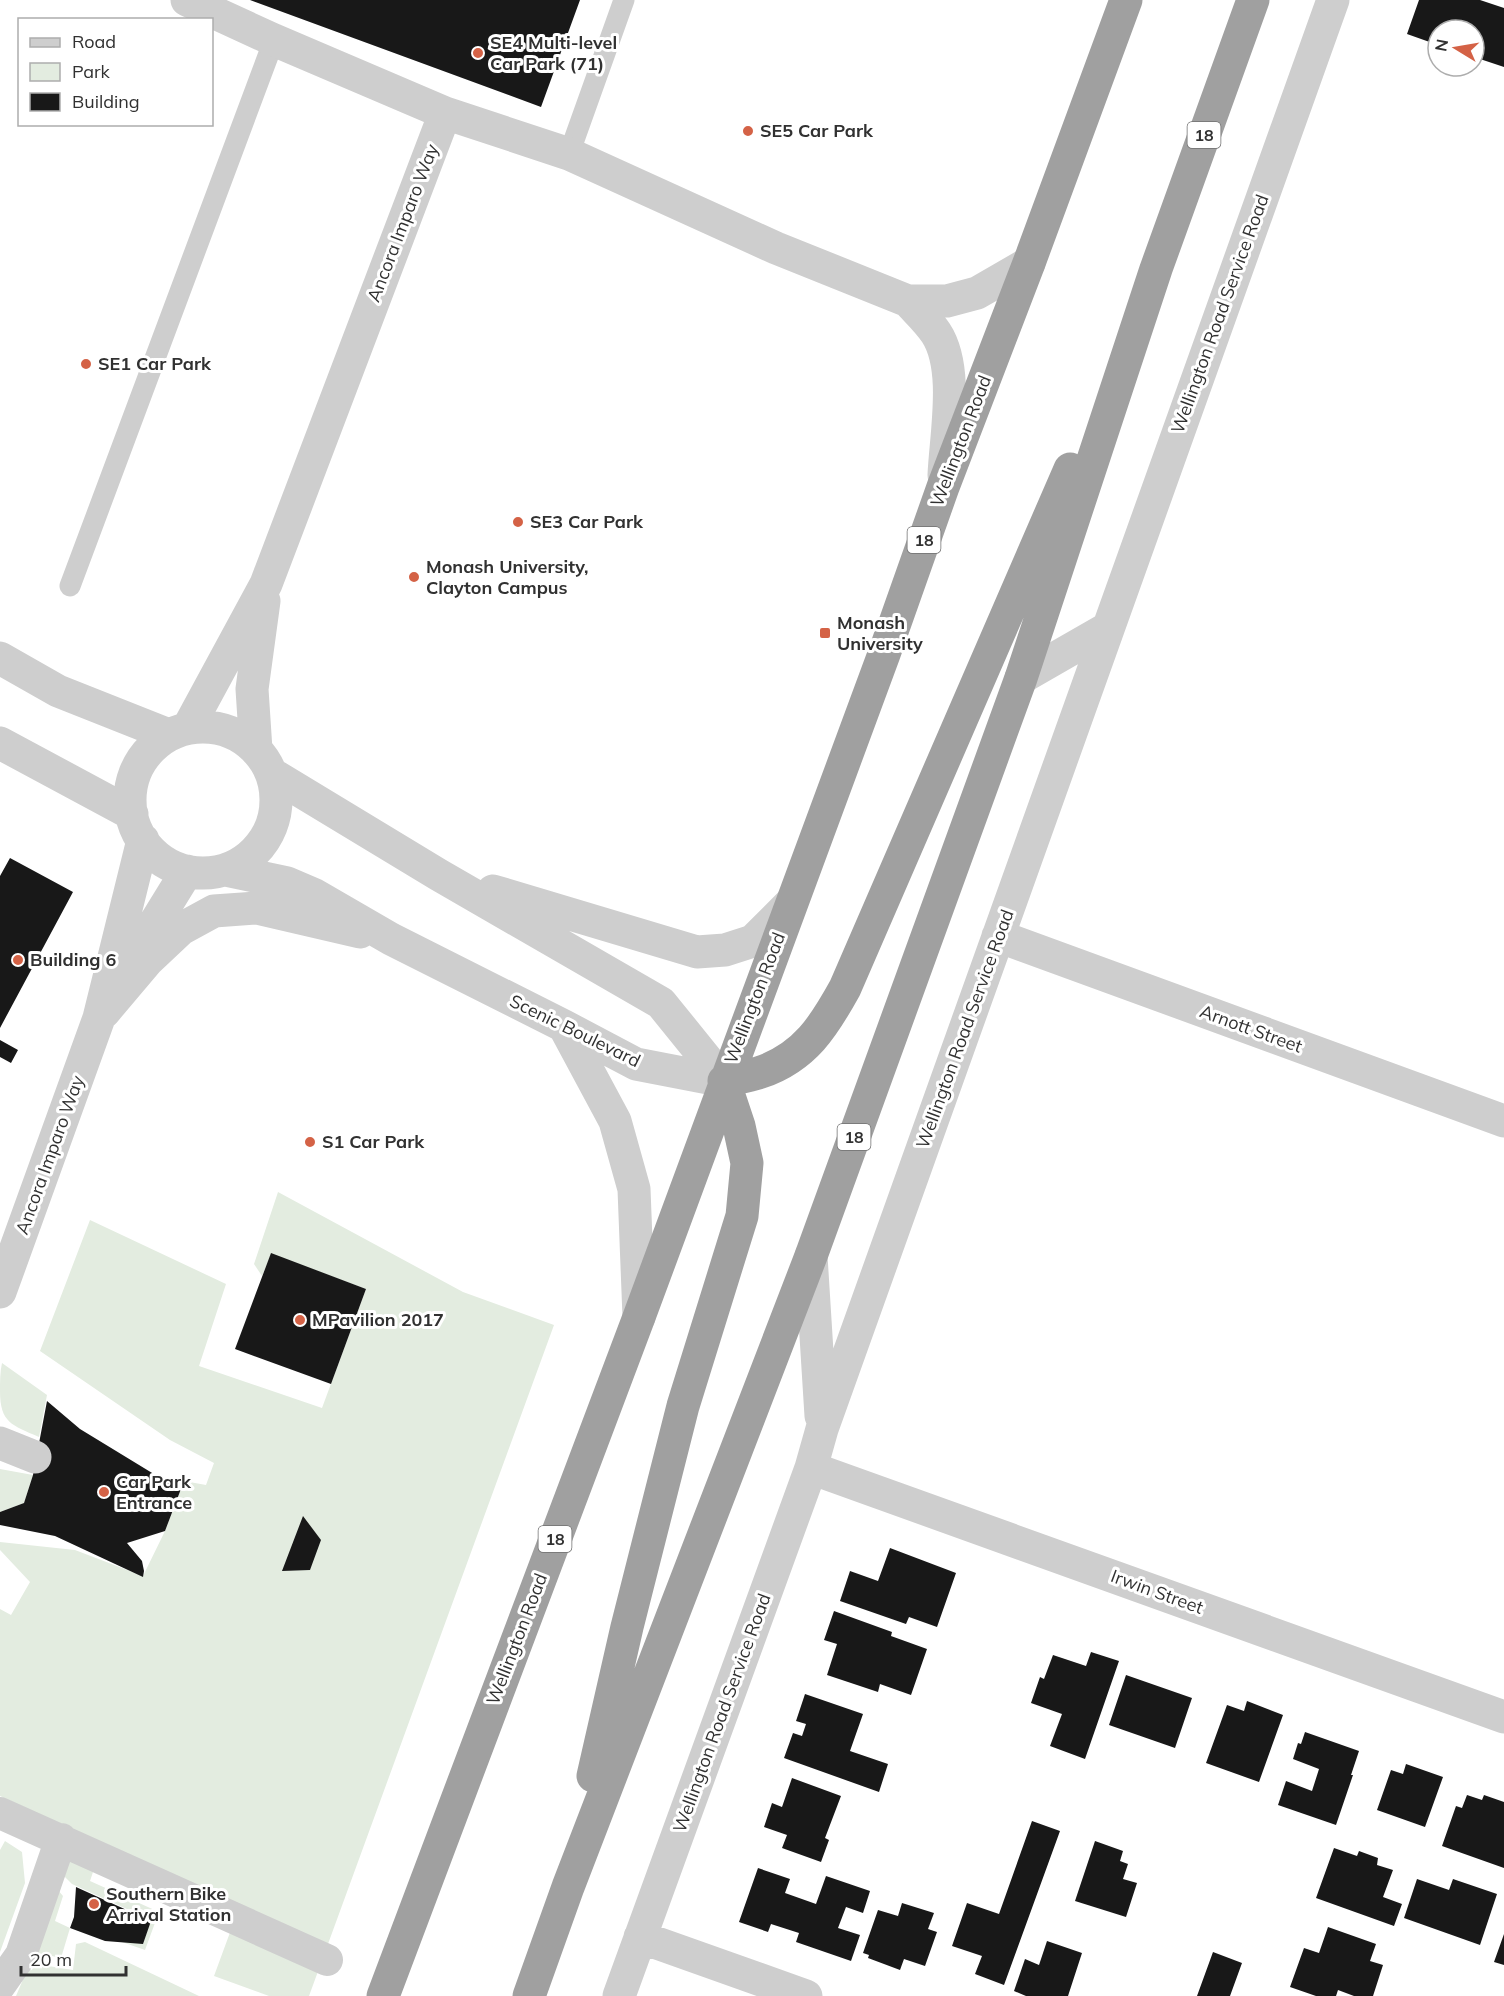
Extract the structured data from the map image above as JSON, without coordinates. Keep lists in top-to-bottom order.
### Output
{
  "streets": {
    "highway": ["18", "Wellington Road"],
    "street": [
      "Ancora Imparo Way",
      "Wellington Road Service Road",
      "Arnott Street",
      "Scenic Boulevard",
      "Irwin Street"
    ]
  },
  "crossings": [
    ["18", "Wellington Road Service Road"],
    ["Ancora Imparo Way", "Scenic Boulevard"],
    ["Wellington Road Service Road", "Arnott Street"],
    ["Wellington Road Service Road", "Irwin Street"],
    ["Wellington Road", "Scenic Boulevard"]
  ],
  "places": {
    "other": [
      "SE4 Multi-level Car Park (71)",
      "SE5 Car Park",
      "SE1 Car Park",
      "SE3 Car Park",
      "Monash University, Clayton Campus",
      "Building 6",
      "S1 Car Park",
      "MPavilion 2017",
      "Car Park Entrance",
      "Southern Bike Arrival Station"
    ],
    "transit": ["Monash University"]
  },
  "legend": ["Road", "Park", "Building"],
  "scale_bar": "20 m",
  "north": "left"
}
